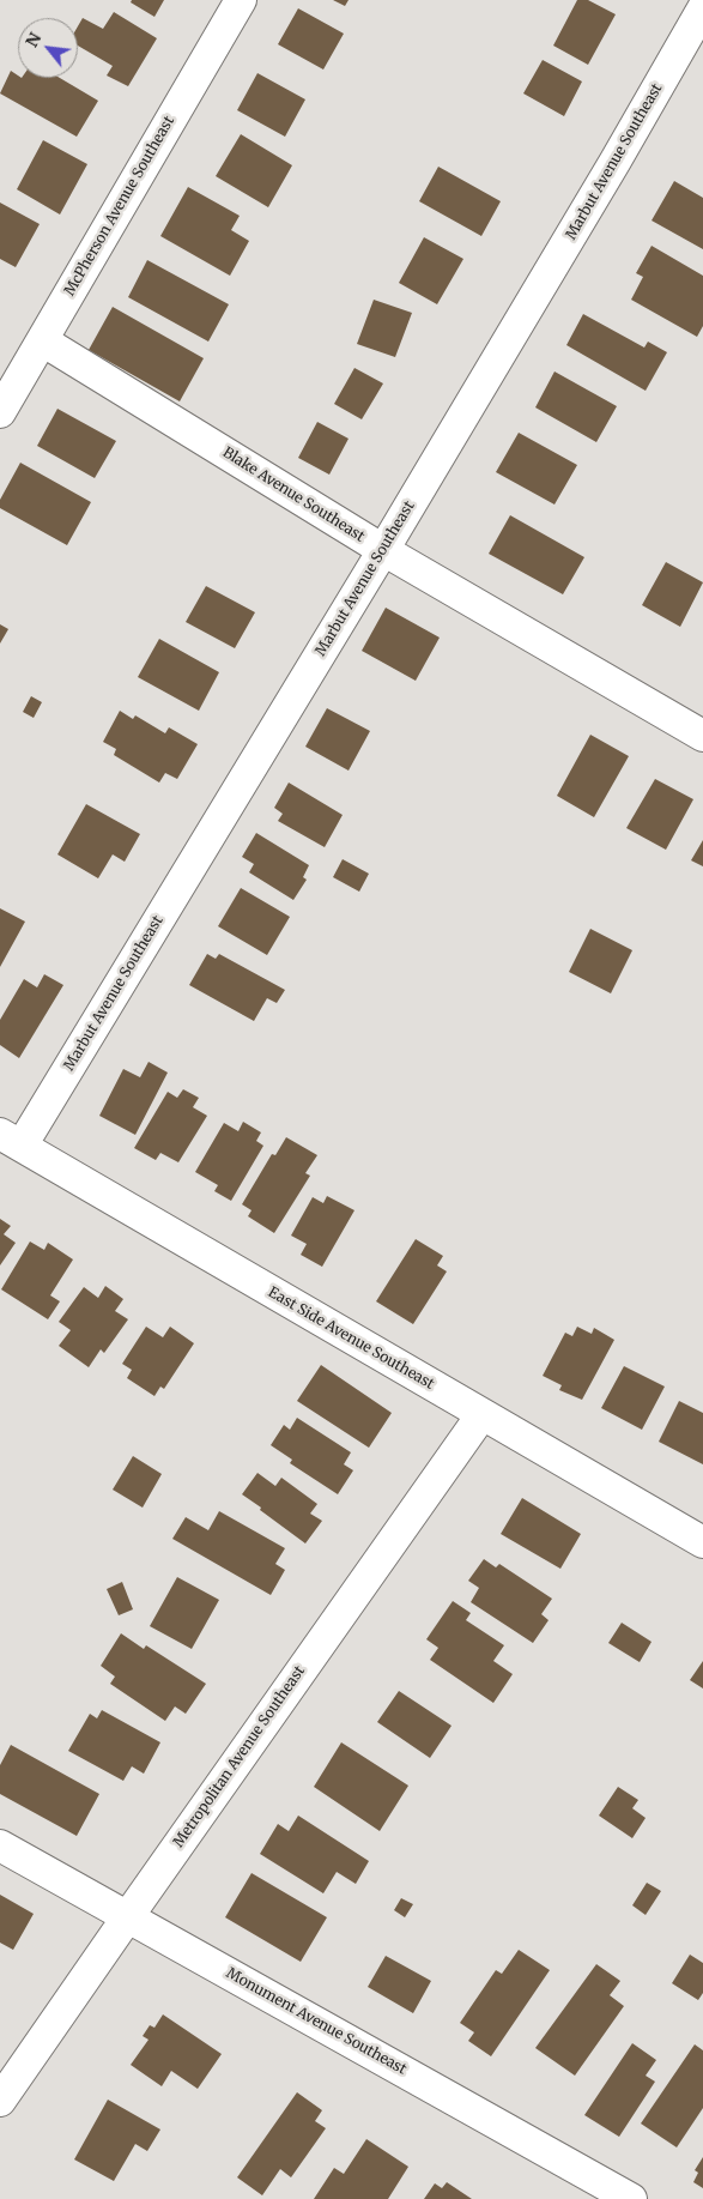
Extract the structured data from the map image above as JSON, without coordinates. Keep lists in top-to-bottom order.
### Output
{
  "streets": {
    "street": [
      "Marbut Avenue Southeast",
      "McPherson Avenue Southeast",
      "Blake Avenue Southeast",
      "East Side Avenue Southeast",
      "Metropolitan Avenue Southeast",
      "Monument Avenue Southeast"
    ]
  },
  "crossings": [
    ["Marbut Avenue Southeast", "Blake Avenue Southeast"],
    ["Marbut Avenue Southeast", "East Side Avenue Southeast"],
    ["McPherson Avenue Southeast", "Blake Avenue Southeast"],
    ["East Side Avenue Southeast", "Metropolitan Avenue Southeast"],
    ["Metropolitan Avenue Southeast", "Monument Avenue Southeast"]
  ],
  "north": "top left"
}
